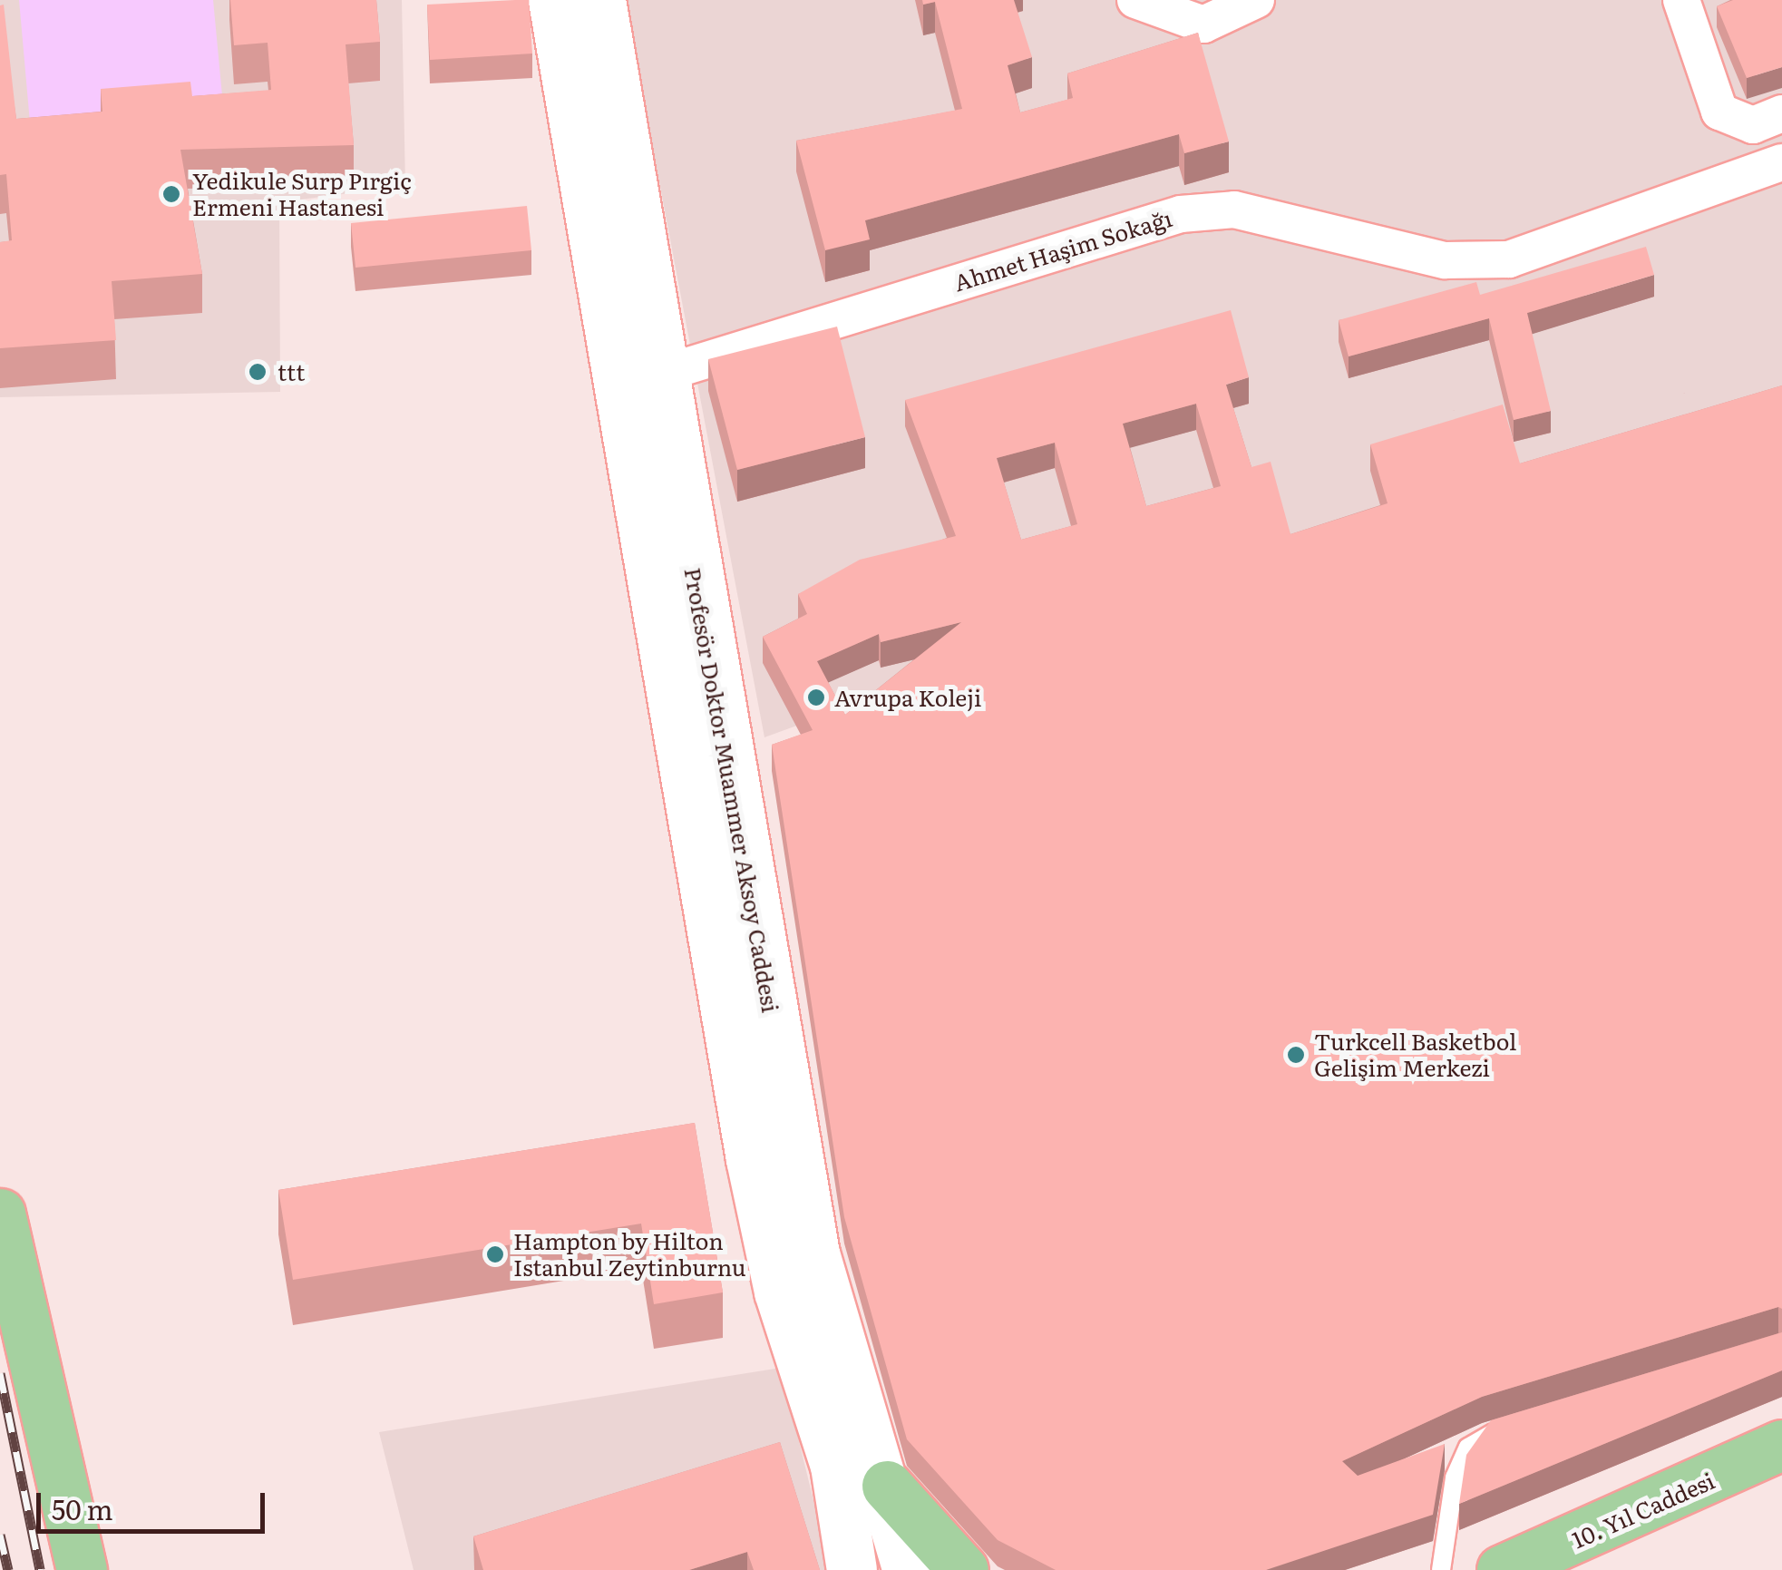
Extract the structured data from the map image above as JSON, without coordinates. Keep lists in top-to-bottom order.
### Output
{
  "streets": {
    "main road": ["Profesör Doktor Muammer Aksoy Caddesi", "10. Yıl Caddesi"],
    "street": ["Ahmet Haşim Sokağı"]
  },
  "crossings": [
    ["Ahmet Haşim Sokağı", "Profesör Doktor Muammer Aksoy Caddesi"]
  ],
  "places": [
    "Yedikule Surp Pırgiç Ermeni Hastanesi",
    "ttt",
    "Avrupa Koleji",
    "Turkcell Basketbol Gelişim Merkezi",
    "Hampton by Hilton Istanbul Zeytinburnu"
  ],
  "scale_bar": "50 m"
}
